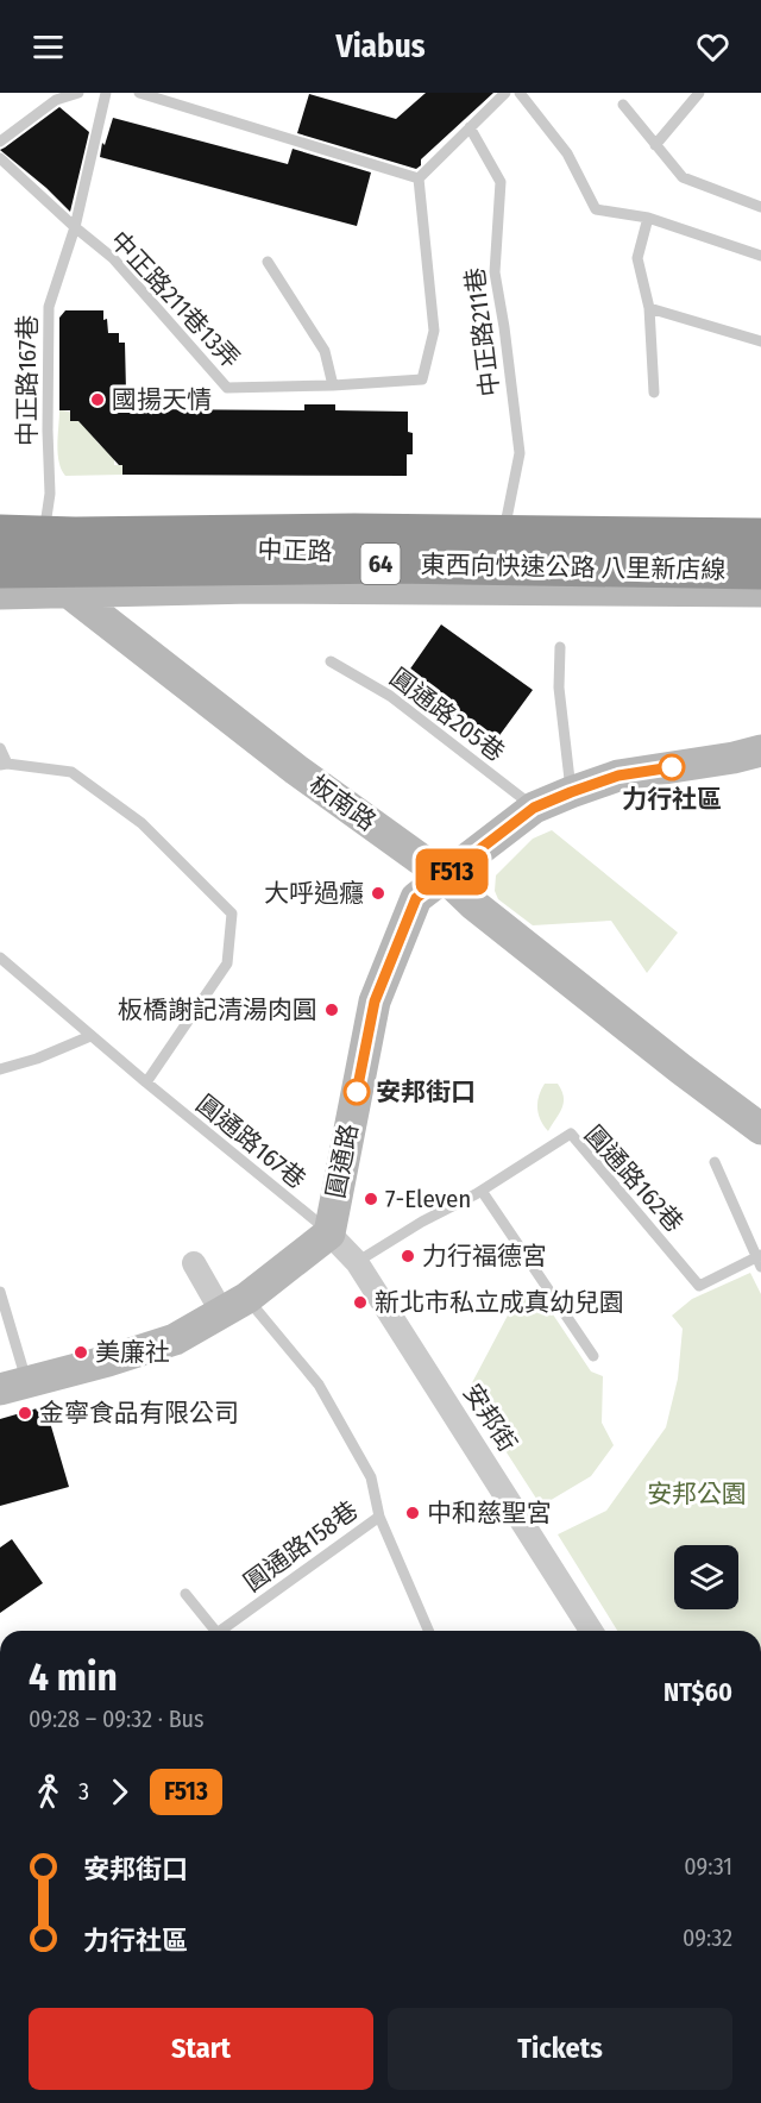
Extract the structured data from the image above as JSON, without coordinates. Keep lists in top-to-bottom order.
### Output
{
  "streets": {
    "highway": ["64", "東西向快速公路 八里新店線"],
    "main road": ["中正路", "板南路", "圓通路"],
    "street": ["安邦街"],
    "lane": [
      "中正路211巷13弄",
      "中正路211巷",
      "中正路167巷",
      "圓通路205巷",
      "圓通路167巷",
      "圓通路162巷",
      "圓通路158巷"
    ]
  },
  "crossings": [
    ["中正路211巷13弄", "中正路167巷"],
    ["中正路211巷", "中正路"],
    ["中正路167巷", "中正路"],
    ["中正路167巷", "東西向快速公路 八里新店線"],
    ["中正路167巷", "板南路"],
    ["中正路", "東西向快速公路 八里新店線"],
    ["中正路", "板南路"],
    ["東西向快速公路 八里新店線", "板南路"],
    ["圓通路205巷", "圓通路"],
    ["板南路", "圓通路"],
    ["圓通路167巷", "圓通路"],
    ["圓通路167巷", "安邦街"],
    ["圓通路", "安邦街"],
    ["圓通路", "圓通路158巷"],
    ["圓通路162巷", "安邦街"]
  ],
  "parks": ["安邦公園"],
  "places": [
    "國揚天情",
    "力行社區",
    "大呼過癮",
    "板橋謝記清湯肉圓",
    "安邦街口",
    "7-Eleven",
    "力行福德宮",
    "新北市私立成真幼兒園",
    "美廉社",
    "金寧食品有限公司",
    "中和慈聖宮"
  ],
  "lines": ["bus line F513"],
  "page": {
    "header": "Viabus",
    "on_map": "F513",
    "heading": ["4 min", "09:28 – 09:32 · Bus", "NT$60"],
    "legs": ["3", "F513"],
    "list": [
      {
        "name": "安邦街口",
        "value": "09:31"
      },
      {
        "name": "力行社區",
        "value": "09:32"
      }
    ],
    "buttons": ["Start", "Tickets"]
  }
}
